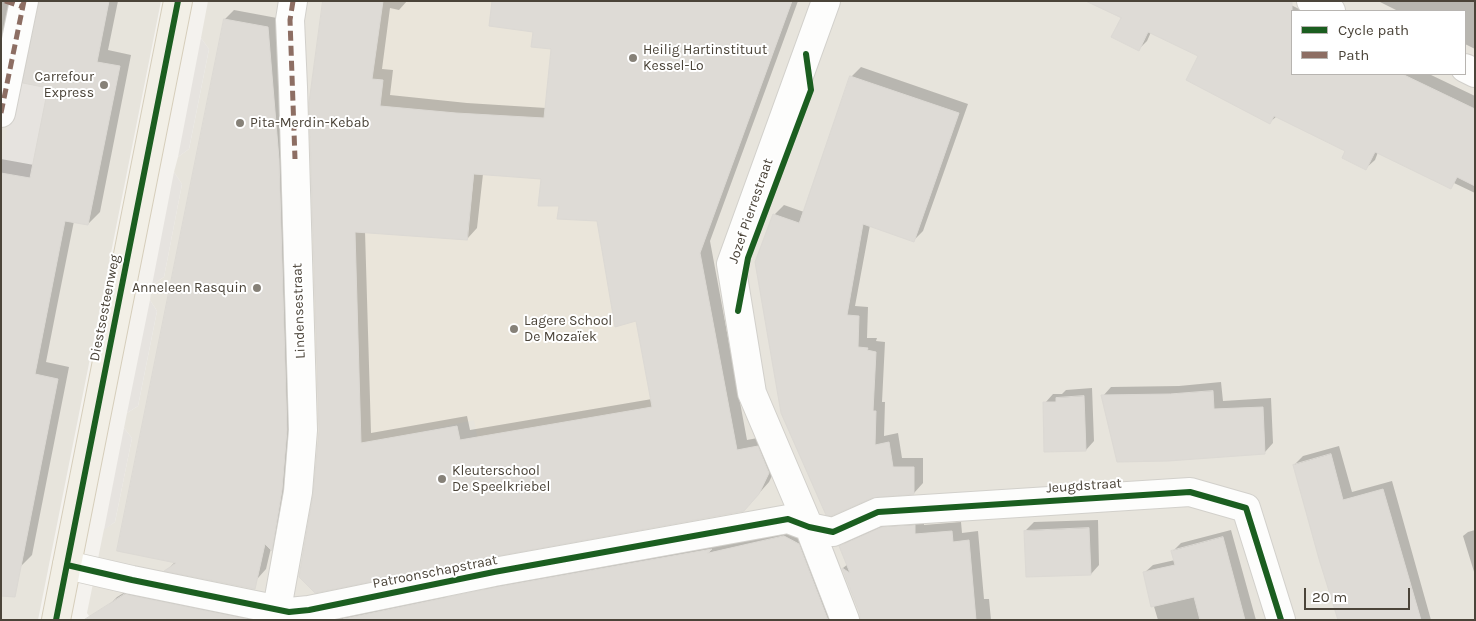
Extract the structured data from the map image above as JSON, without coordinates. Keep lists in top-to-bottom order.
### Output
{
  "streets": {
    "main road": ["Diestsesteenweg"],
    "street": [
      "Jozef Pierrestraat",
      "Lindensestraat",
      "Jeugdstraat",
      "Patroonschapstraat"
    ]
  },
  "crossings": [
    ["Jozef Pierrestraat", "Jeugdstraat"],
    ["Jozef Pierrestraat", "Patroonschapstraat"],
    ["Diestsesteenweg", "Patroonschapstraat"],
    ["Lindensestraat", "Patroonschapstraat"],
    ["Jeugdstraat", "Patroonschapstraat"]
  ],
  "places": [
    "Heilig Hartinstituut Kessel-Lo",
    "Carrefour Express",
    "Pita-Merdin-Kebab",
    "Anneleen Rasquin",
    "Lagere School De Mozaïek",
    "Kleuterschool De Speelkriebel"
  ],
  "legend": ["Cycle path", "Path"],
  "scale_bar": "20 m"
}
